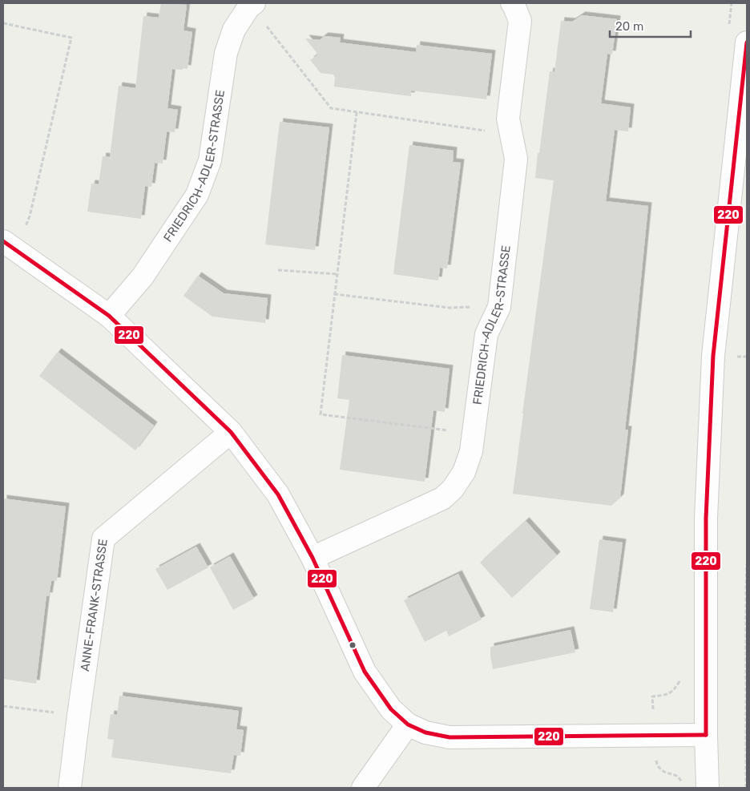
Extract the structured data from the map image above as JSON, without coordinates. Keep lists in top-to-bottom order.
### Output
{
  "streets": {
    "street": ["FRIEDRICH-ADLER-STRASSE", "ANNE-FRANK-STRASSE"]
  },
  "lines": ["transit line 220"],
  "scale_bar": "20 m"
}
